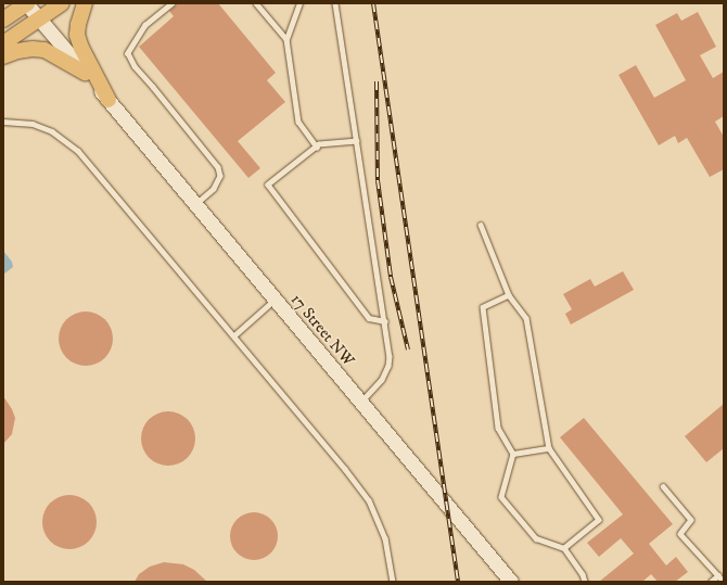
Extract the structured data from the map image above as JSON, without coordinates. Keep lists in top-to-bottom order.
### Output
{
  "streets": {
    "main road": ["17 Street NW"]
  }
}
